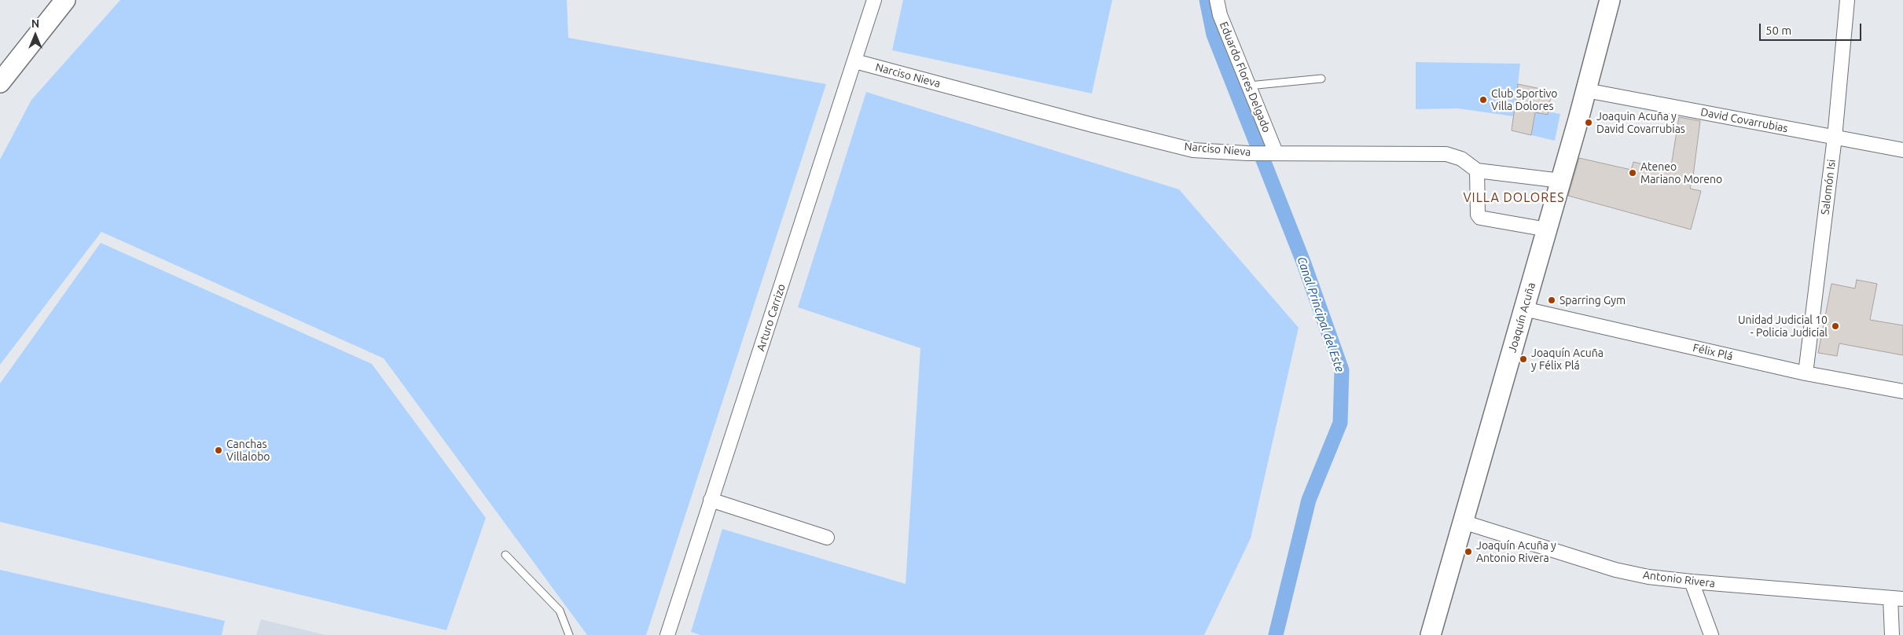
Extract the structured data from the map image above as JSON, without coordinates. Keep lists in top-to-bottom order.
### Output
{
  "streets": {
    "street": [
      "Narciso Nieva",
      "Eduardo Flores Delgado",
      "David Covarrubias",
      "Salomón Isi",
      "Arturo Carrizo",
      "Joaquín Acuña",
      "Félix Plá",
      "Antonio Rivera"
    ]
  },
  "crossings": [
    ["Narciso Nieva", "Eduardo Flores Delgado"],
    ["Narciso Nieva", "Arturo Carrizo"],
    ["David Covarrubias", "Salomón Isi"],
    ["David Covarrubias", "Joaquín Acuña"],
    ["Salomón Isi", "Félix Plá"],
    ["Joaquín Acuña", "Félix Plá"],
    ["Joaquín Acuña", "Antonio Rivera"]
  ],
  "districts": ["VILLA DOLORES"],
  "water": ["Canal Principal del Este"],
  "places": [
    "Club Sportivo Villa Dolores",
    "Joaquin Acuña y David Covarrubias",
    "Ateneo Mariano Moreno",
    "Sparring Gym",
    "Unidad Judicial 10 - Policia Judicial",
    "Joaquín Acuña y Félix Plá",
    "Canchas Villalobo",
    "Joaquín Acuña y Antonio Rivera"
  ],
  "scale_bar": "50 m",
  "north": "top"
}
